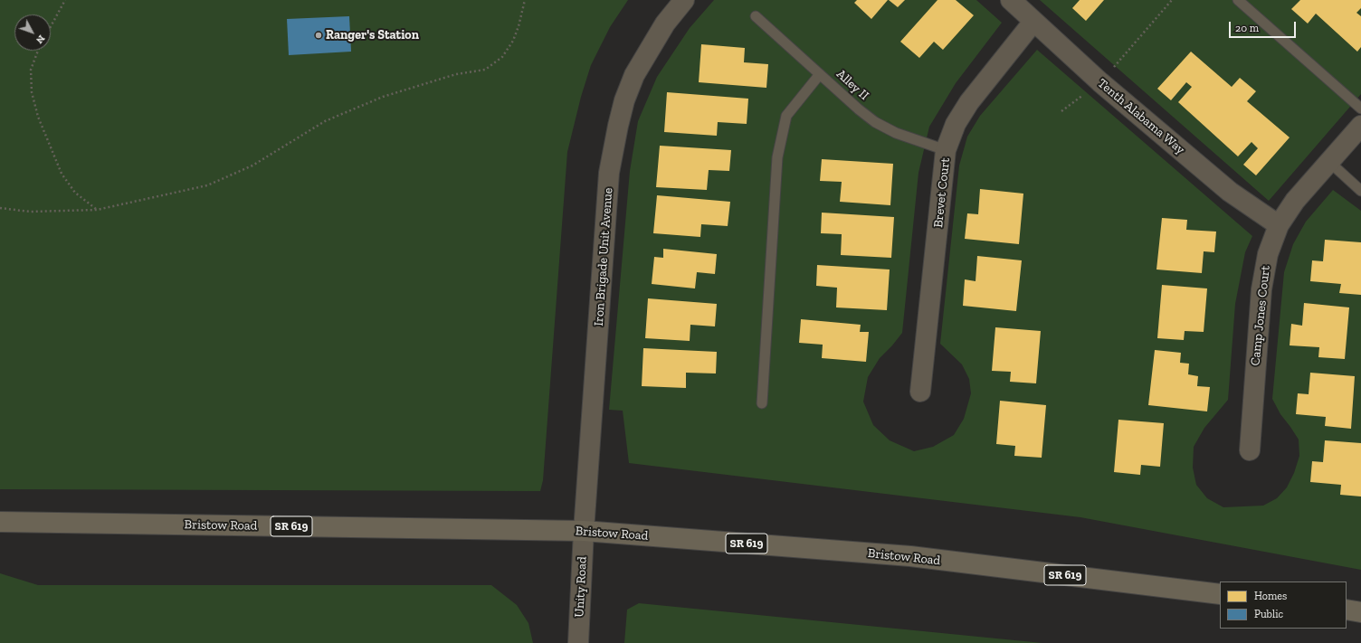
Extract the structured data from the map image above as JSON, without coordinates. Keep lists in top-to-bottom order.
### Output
{
  "streets": {
    "main road": ["Bristow Road", "SR 619"],
    "street": [
      "Tenth Alabama Way",
      "Brevet Court",
      "Iron Brigade Unit Avenue",
      "Camp Jones Court",
      "Unity Road"
    ],
    "lane": ["Alley II"]
  },
  "crossings": [
    ["Alley II", "Brevet Court"],
    ["Tenth Alabama Way", "Brevet Court"],
    ["Tenth Alabama Way", "Camp Jones Court"],
    ["Iron Brigade Unit Avenue", "Bristow Road"],
    ["Iron Brigade Unit Avenue", "Unity Road"],
    ["Bristow Road", "Unity Road"]
  ],
  "places": ["Ranger's Station"],
  "legend": ["Homes", "Public"],
  "scale_bar": "20 m",
  "north": "bottom right"
}
